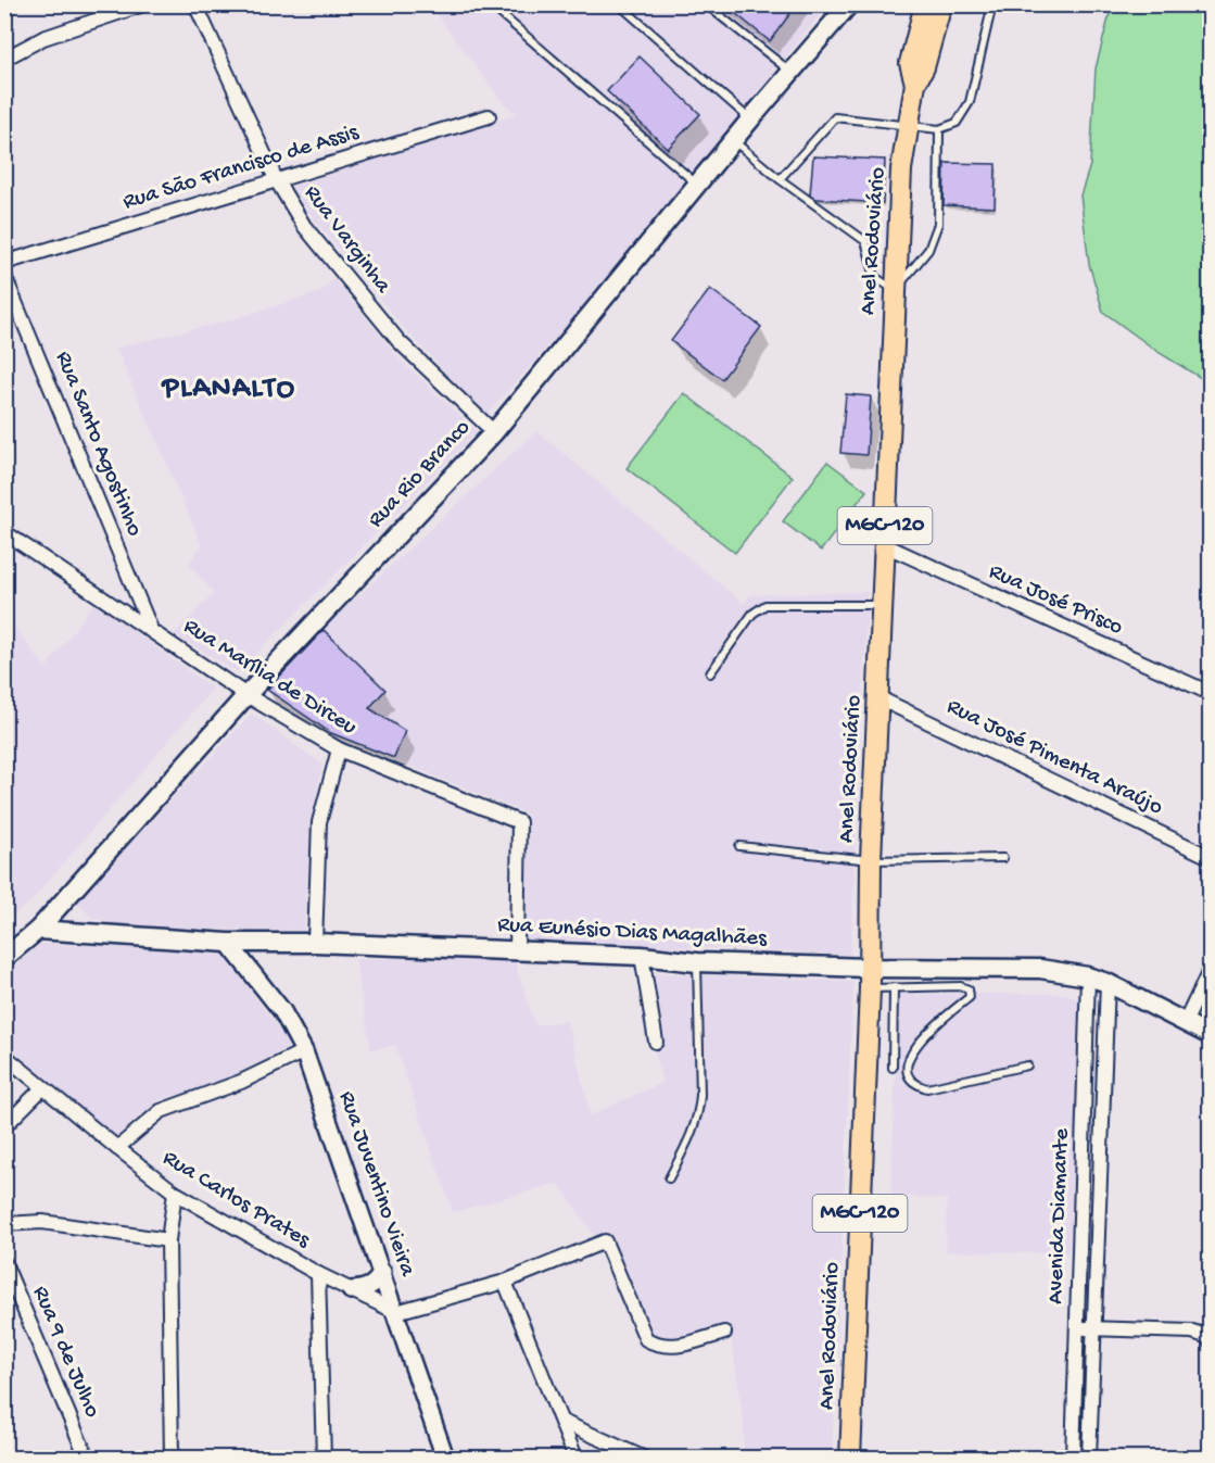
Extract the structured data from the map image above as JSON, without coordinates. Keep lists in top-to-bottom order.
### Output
{
  "streets": {
    "main road": [
      "Anel Rodoviário",
      "Rua Rio Branco",
      "MGC-120",
      "Rua Eunésio Dias Magalhães"
    ],
    "street": [
      "Rua São Francisco de Assis",
      "Rua Varginha",
      "Rua Santo Agostinho",
      "Rua José Prisco",
      "Rua Marília de Dirceu",
      "Rua José Pimenta Araújo",
      "Rua Juventino Vieira",
      "Rua Carlos Prates",
      "Avenida Diamante",
      "Rua 9 de Julho"
    ]
  },
  "crossings": [
    ["Rua São Francisco de Assis", "Rua Varginha"],
    ["Rua Varginha", "Rua Rio Branco"],
    ["Anel Rodoviário", "Rua José Prisco"],
    ["Anel Rodoviário", "Rua José Pimenta Araújo"],
    ["Anel Rodoviário", "Rua Eunésio Dias Magalhães"],
    ["Rua Santo Agostinho", "Rua Marília de Dirceu"],
    ["Rua Rio Branco", "Rua Marília de Dirceu"],
    ["Rua Rio Branco", "Rua Eunésio Dias Magalhães"],
    ["Rua Marília de Dirceu", "Rua Eunésio Dias Magalhães"],
    ["Rua Eunésio Dias Magalhães", "Rua Juventino Vieira"],
    ["Rua Eunésio Dias Magalhães", "Avenida Diamante"],
    ["Rua Juventino Vieira", "Rua Carlos Prates"]
  ],
  "districts": ["PLANALTO"]
}
